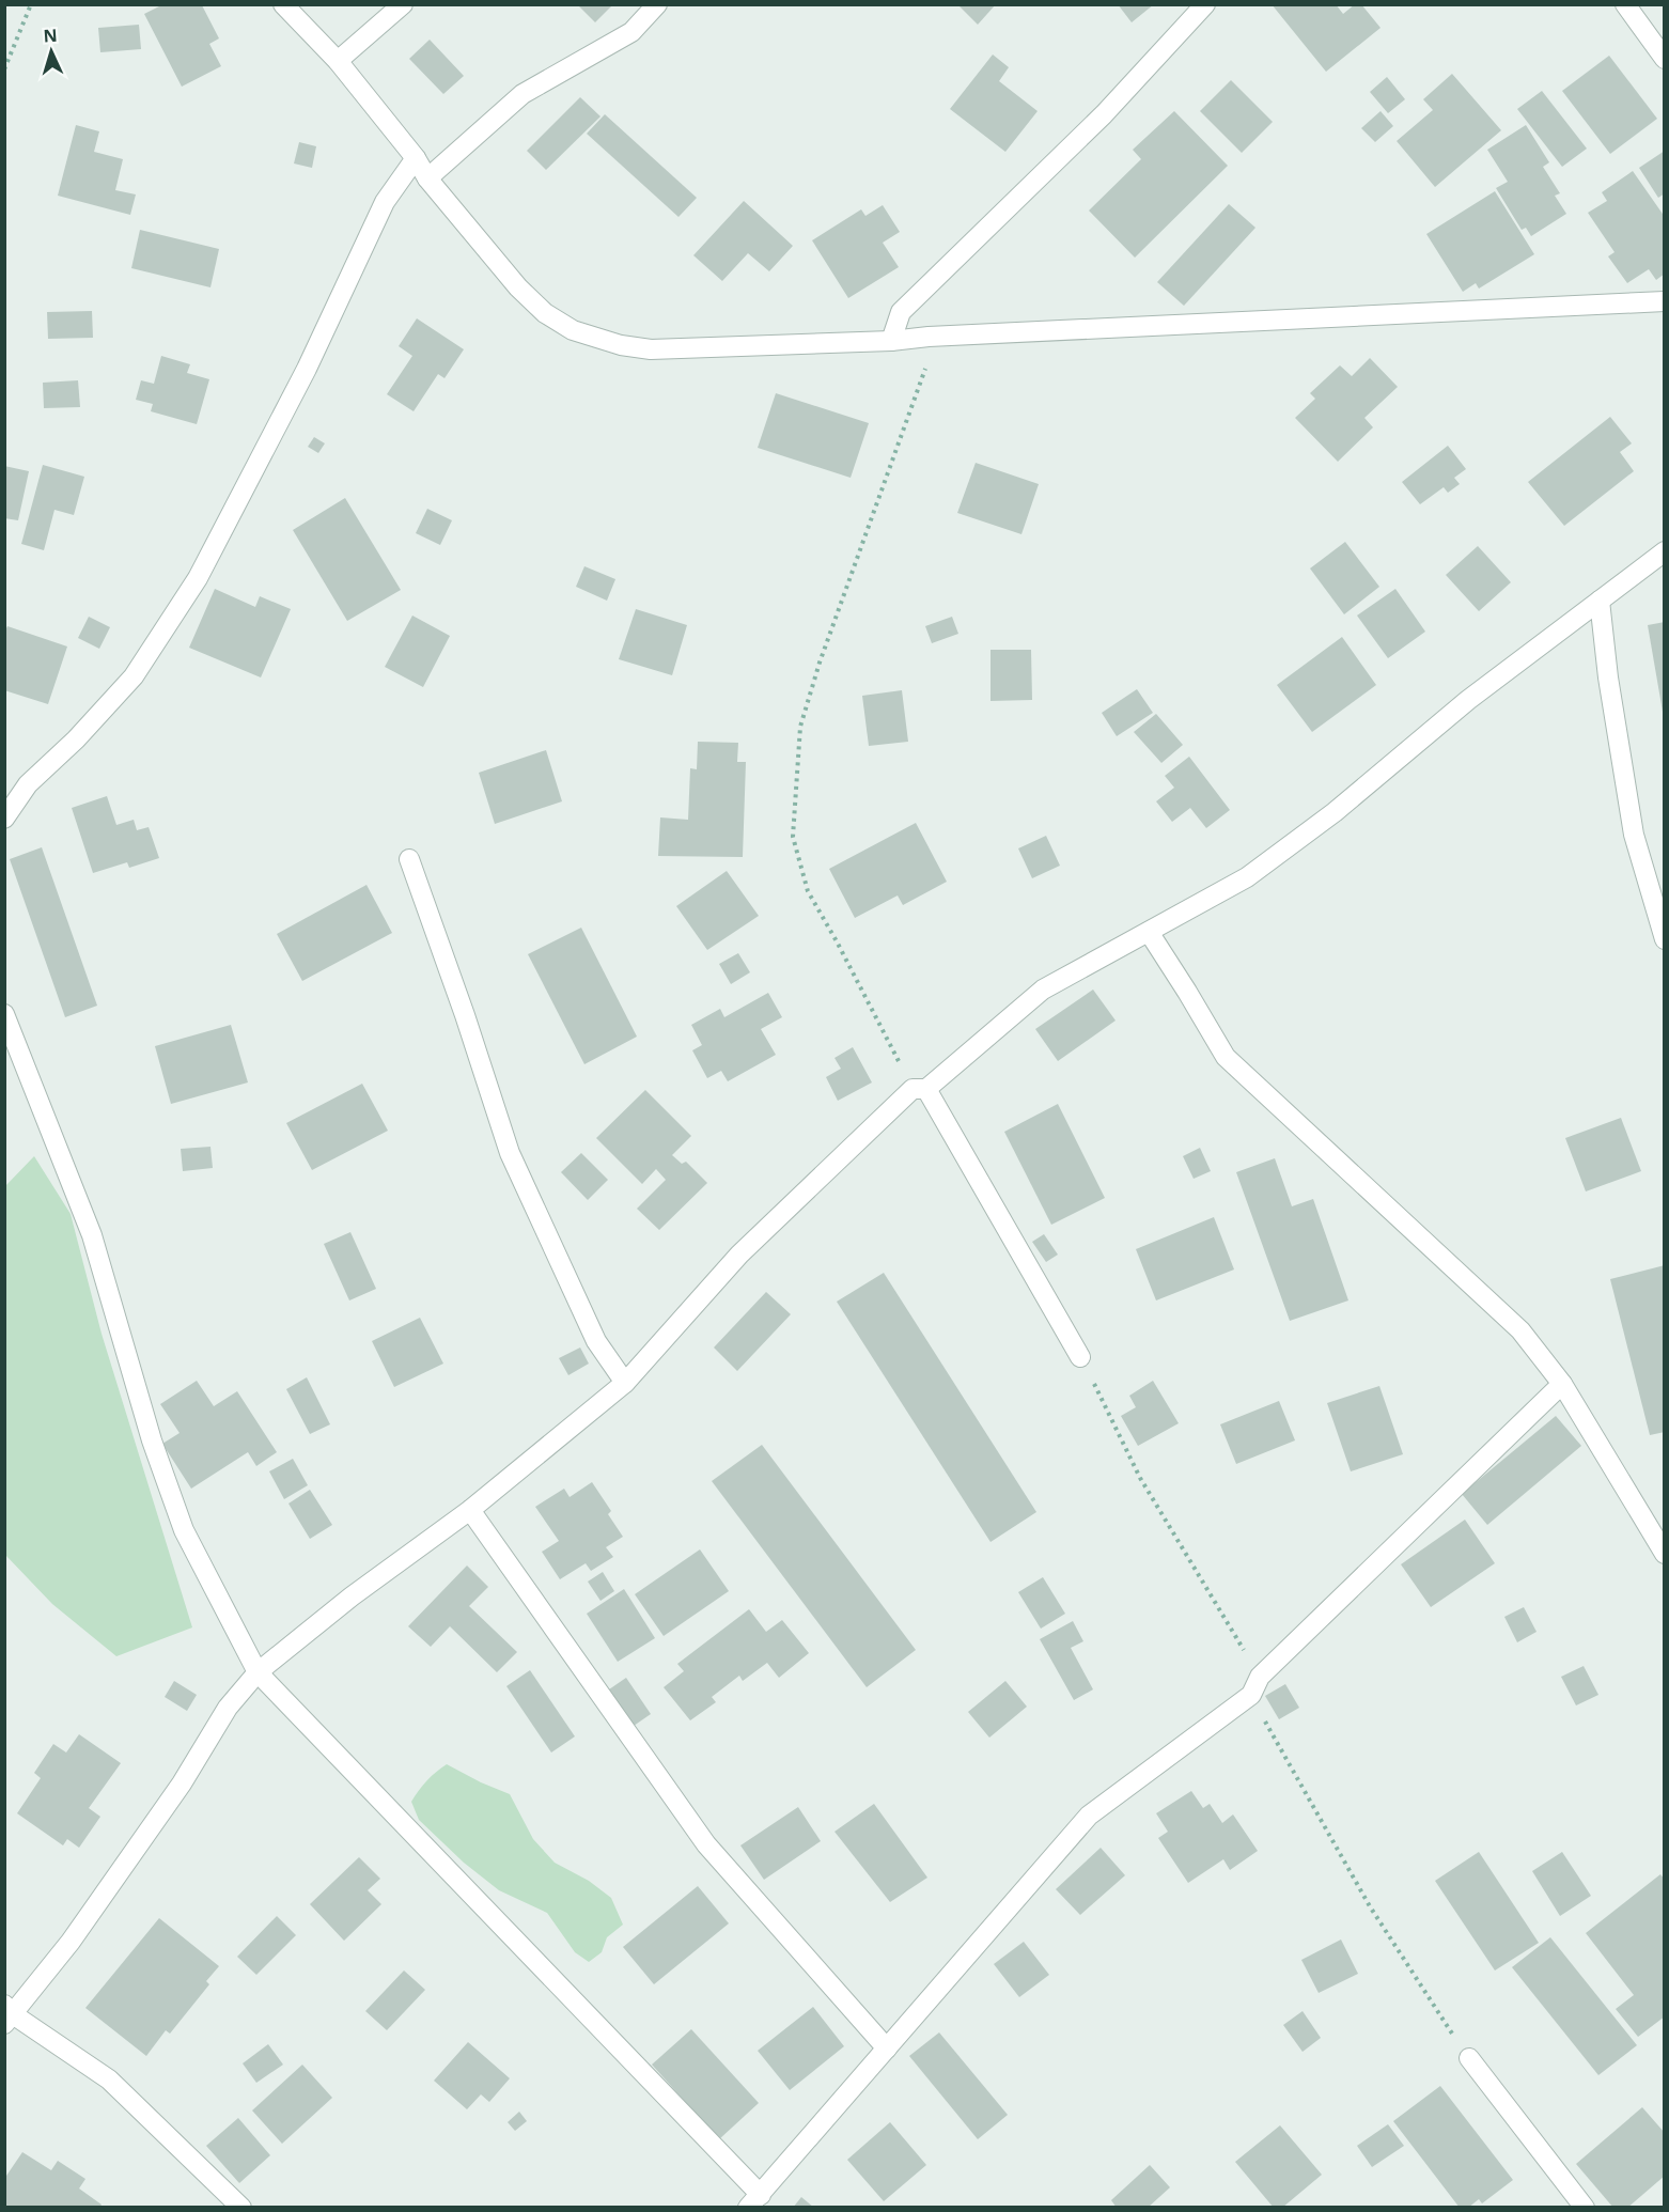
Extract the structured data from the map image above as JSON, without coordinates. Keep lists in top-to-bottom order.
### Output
{
  "north": "top"
}
